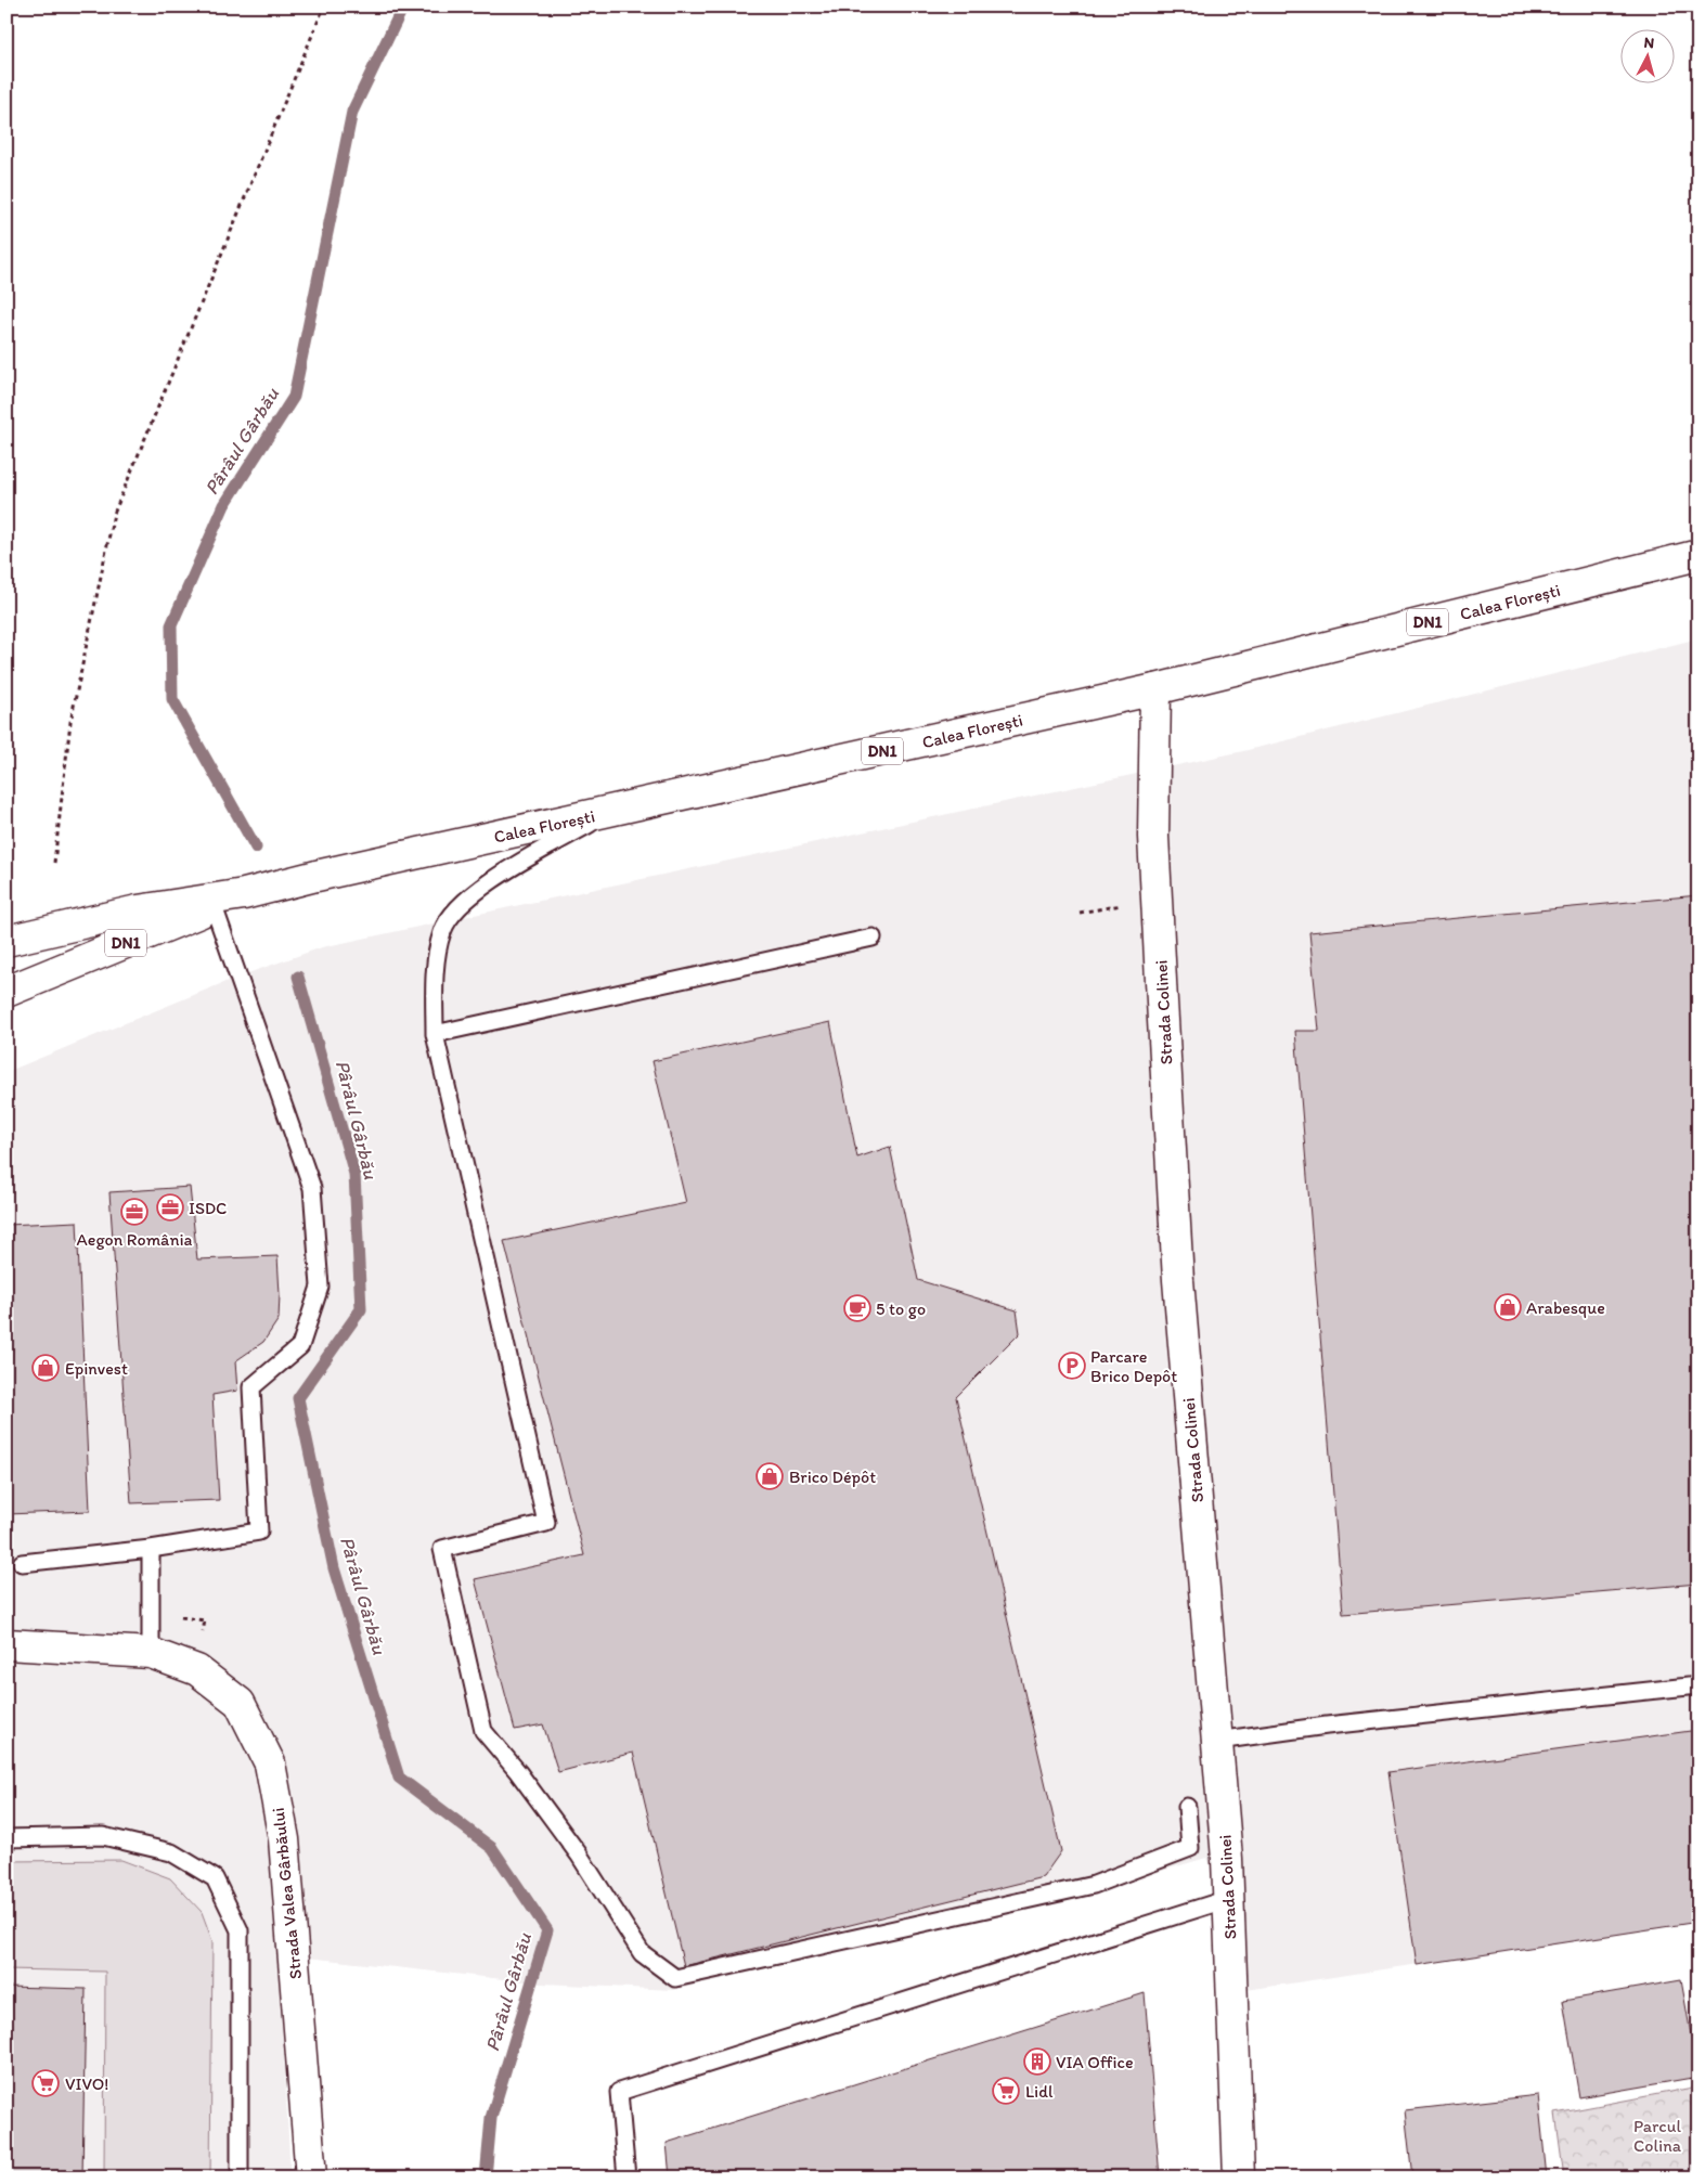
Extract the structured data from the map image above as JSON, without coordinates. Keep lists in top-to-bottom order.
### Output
{
  "streets": {
    "street": [
      "Calea Florești",
      "DN1",
      "Strada Colinei",
      "Strada Valea Gârbăului"
    ]
  },
  "crossings": [
    ["Calea Florești", "DN1"],
    ["Calea Florești", "Strada Colinei"]
  ],
  "water": ["Pârâul Gârbău"],
  "parks": ["Parcul Colina"],
  "places": {
    "office": ["ISDC", "Aegon România"],
    "shop": ["Arabesque", "Epinvest", "Brico Dépôt"],
    "cafe": ["5 to go"],
    "parking": ["Parcare Brico Depôt"],
    "building": ["VIA Office"],
    "supermarket": ["VIVO!", "Lidl"]
  },
  "north": "top"
}
